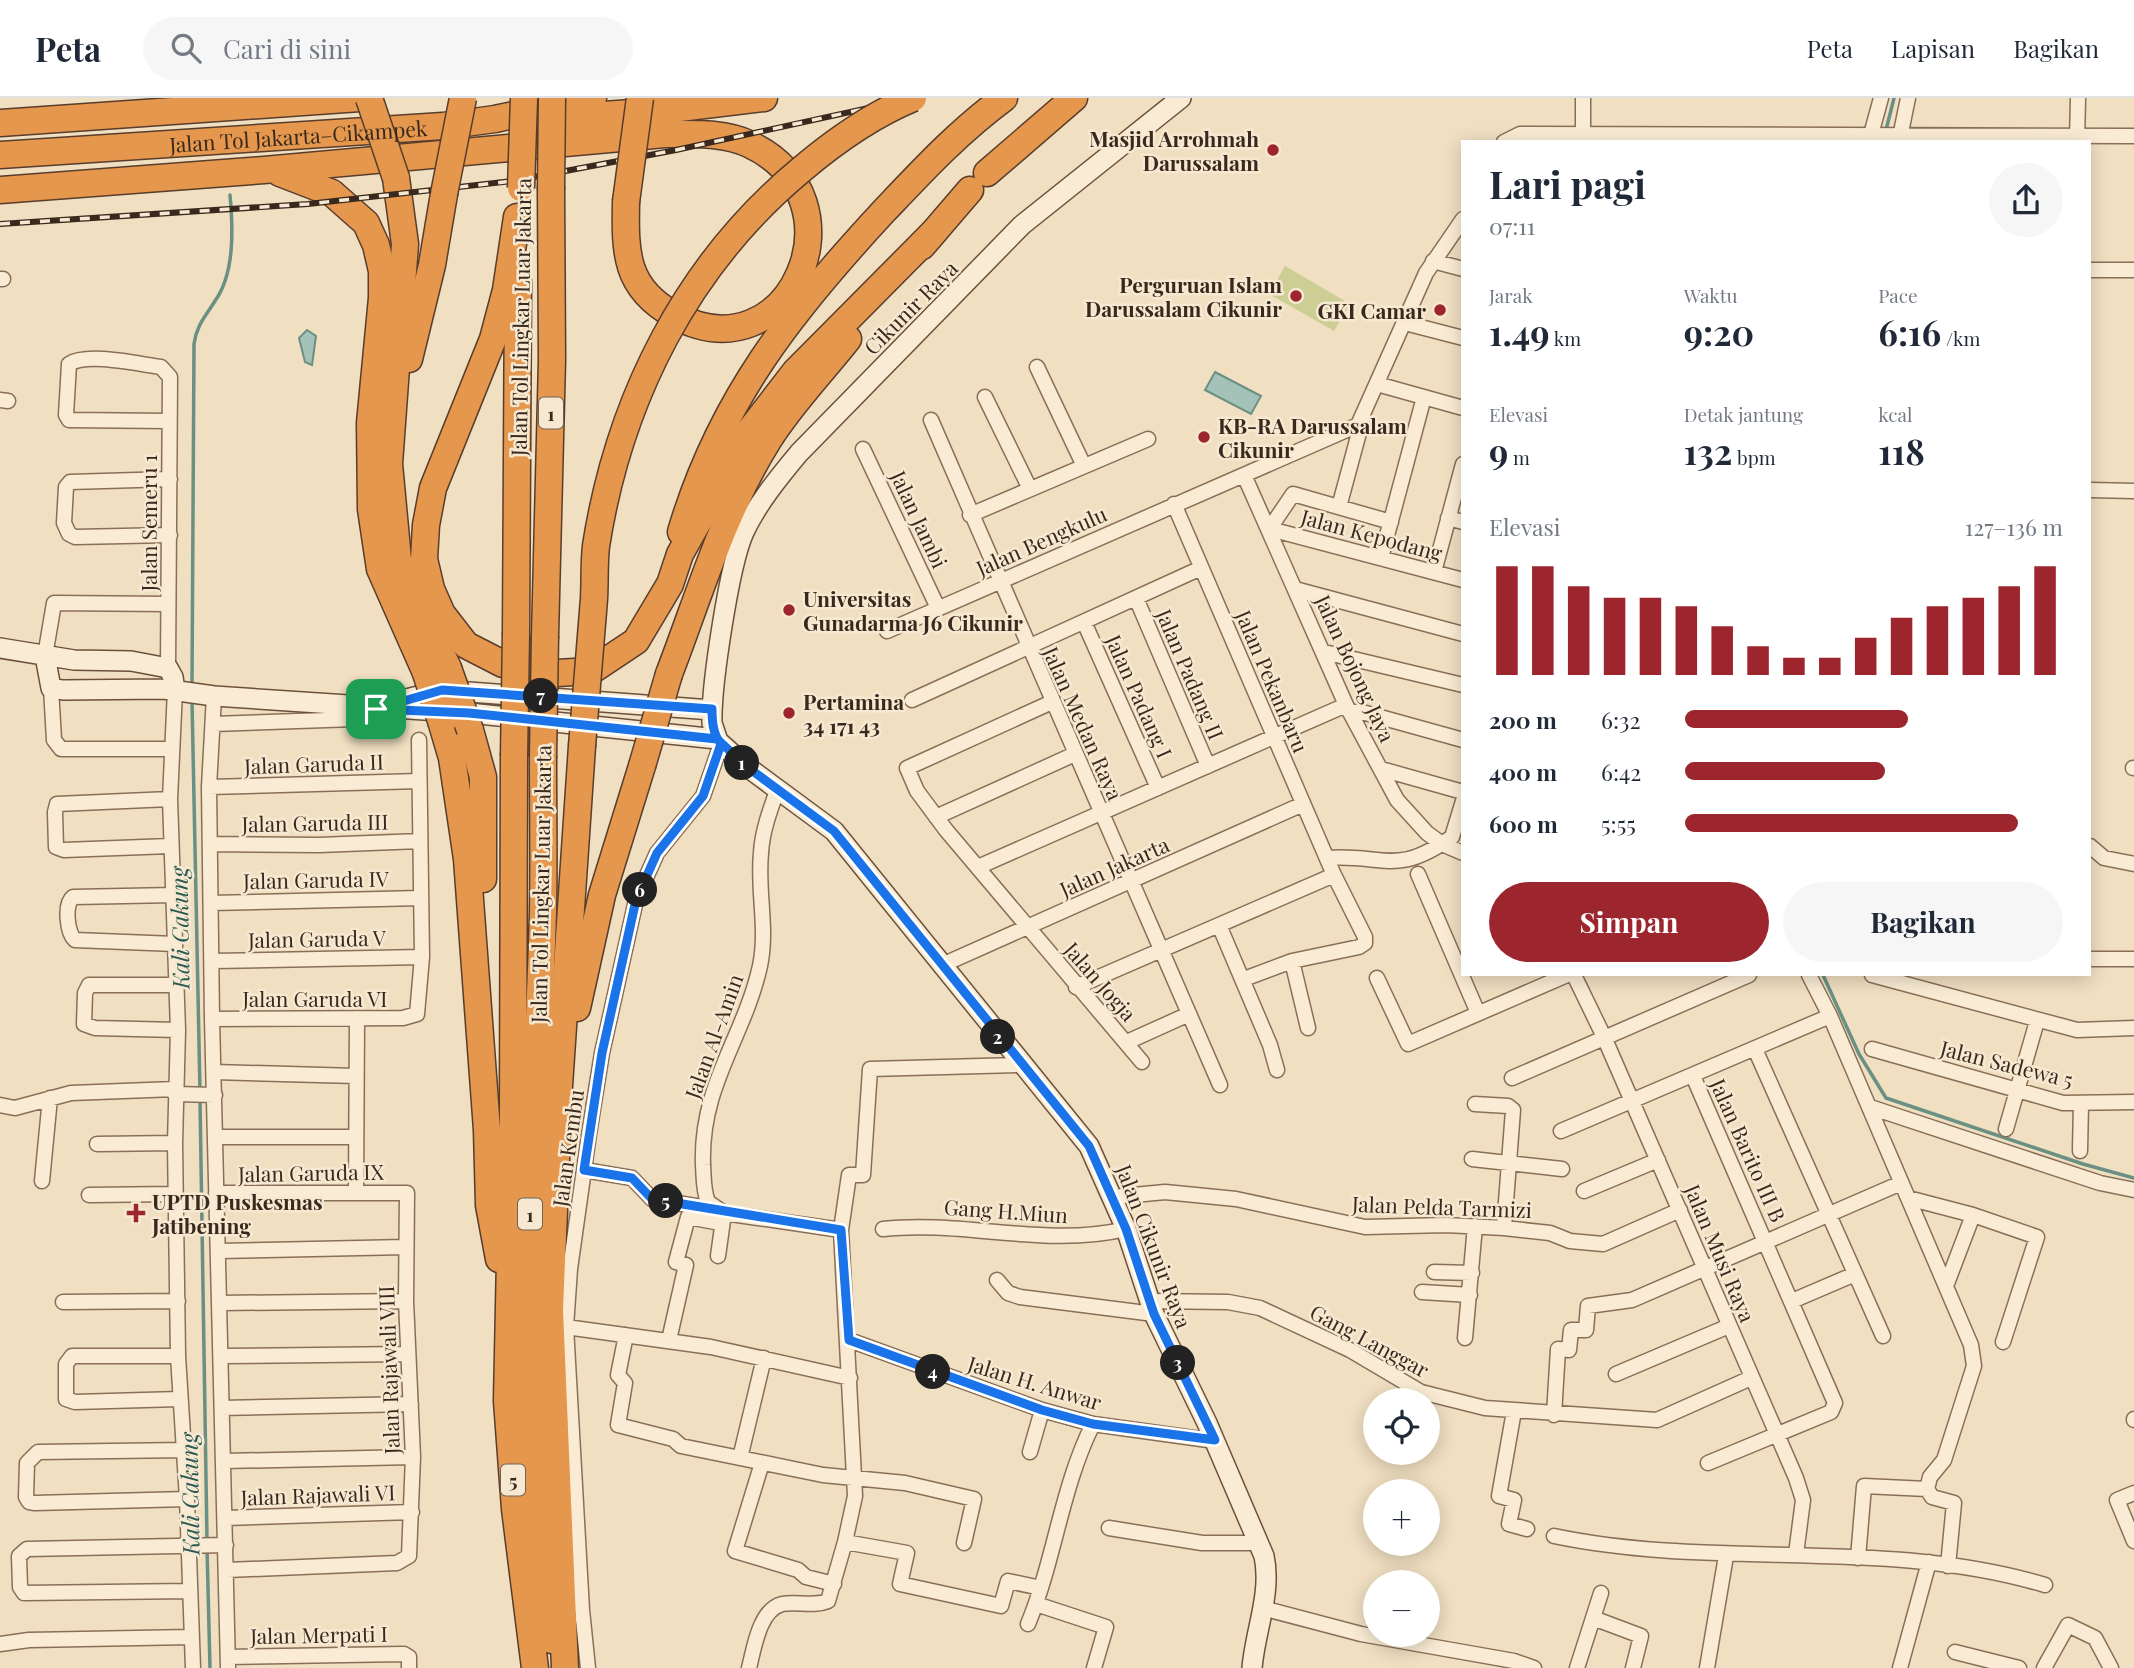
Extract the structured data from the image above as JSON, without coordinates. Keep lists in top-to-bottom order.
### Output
{
  "streets": {
    "highway": [
      "Jalan Tol Jakarta–Cikampek",
      "Jalan Tol Lingkar Luar Jakarta",
      "1",
      "5"
    ],
    "street": [
      "Cikunir Raya",
      "Jalan Jambi",
      "Jalan Semeru 1",
      "Jalan Kepodang",
      "Jalan Bengkulu",
      "Jalan Bojong Jaya",
      "Jalan Padang II",
      "Jalan Pekanbaru",
      "Jalan Padang I",
      "Jalan Medan Raya",
      "Jalan Garuda II",
      "Jalan Garuda III",
      "Jalan Jakarta",
      "Jalan Garuda IV",
      "Jalan Garuda V",
      "Jalan Jogja",
      "Jalan Garuda VI",
      "Jalan Al-Amin",
      "Jalan Sadewa 5",
      "Jalan Kembu",
      "Jalan Barito III B",
      "Jalan Garuda IX",
      "Jalan Pelda Tarmizi",
      "Gang H.Miun",
      "Jalan Cikunir Raya",
      "Jalan Musi Raya",
      "Gang Langgar",
      "Jalan Rajawali VIII",
      "Jalan H. Anwar",
      "Jalan Rajawali VI",
      "Jalan Merpati I"
    ]
  },
  "crossings": [
    ["Jalan Jambi", "Jalan Bengkulu"],
    ["Jalan Kepodang", "Jalan Bojong Jaya"],
    ["Jalan Bengkulu", "Jalan Bojong Jaya"],
    ["Jalan Bengkulu", "Jalan Pekanbaru"],
    ["Jalan Bengkulu", "Jalan Medan Raya"],
    ["Jalan Pekanbaru", "Jalan Jakarta"],
    ["Jalan Medan Raya", "Jalan Jakarta"],
    ["Jalan Medan Raya", "Jalan Jogja"],
    ["Jalan Jakarta", "Jalan Jogja"],
    ["Jalan Jakarta", "Jalan Cikunir Raya"],
    ["Jalan Garuda V", "Jalan Garuda VI"],
    ["Jalan Al-Amin", "Jalan Cikunir Raya"],
    ["Jalan Kembu", "Jalan Cikunir Raya"],
    ["Jalan Barito III B", "Jalan Musi Raya"],
    ["Jalan Garuda IX", "Jalan Rajawali VIII"],
    ["Jalan Pelda Tarmizi", "Jalan Cikunir Raya"],
    ["Jalan Pelda Tarmizi", "Jalan Musi Raya"],
    ["Gang H.Miun", "Jalan Cikunir Raya"],
    ["Jalan Cikunir Raya", "Gang Langgar"],
    ["Jalan Cikunir Raya", "Jalan H. Anwar"],
    ["Jalan Musi Raya", "Gang Langgar"],
    ["Jalan Rajawali VIII", "Jalan Rajawali VI"]
  ],
  "water": ["Kali Cakung"],
  "places": {
    "other": [
      "Masjid Arrohmah Darussalam",
      "Perguruan Islam Darussalam Cikunir",
      "GKI Camar",
      "KB-RA Darussalam Cikunir",
      "Universitas Gunadarma J6 Cikunir",
      "Pertamina 34 171 43"
    ],
    "health": ["UPTD Puskesmas Jatibening"]
  },
  "page": {
    "header": "Peta",
    "search": "Cari di sini",
    "nav": ["Peta", "Lapisan", "Bagikan"],
    "heading": ["Lari pagi", "07:11"],
    "stats": [
      ["Jarak", "1.49 km"],
      ["Waktu", "9:20"],
      ["Pace", "6:16 /km"],
      ["Elevasi", "9 m"],
      ["Detak jantung", "132 bpm"],
      ["kcal", "118"]
    ],
    "chart": ["Elevasi", "127–136 m"],
    "pins": [
      "7",
      "1",
      "6",
      "2",
      "5",
      "3",
      "4"
    ],
    "list": [
      {
        "name": "200 m",
        "note": "6:32"
      },
      {
        "name": "400 m",
        "note": "6:42"
      },
      {
        "name": "600 m",
        "note": "5:55"
      }
    ],
    "buttons": ["Simpan", "Bagikan"],
    "map_buttons": ["+", "−"]
  }
}
